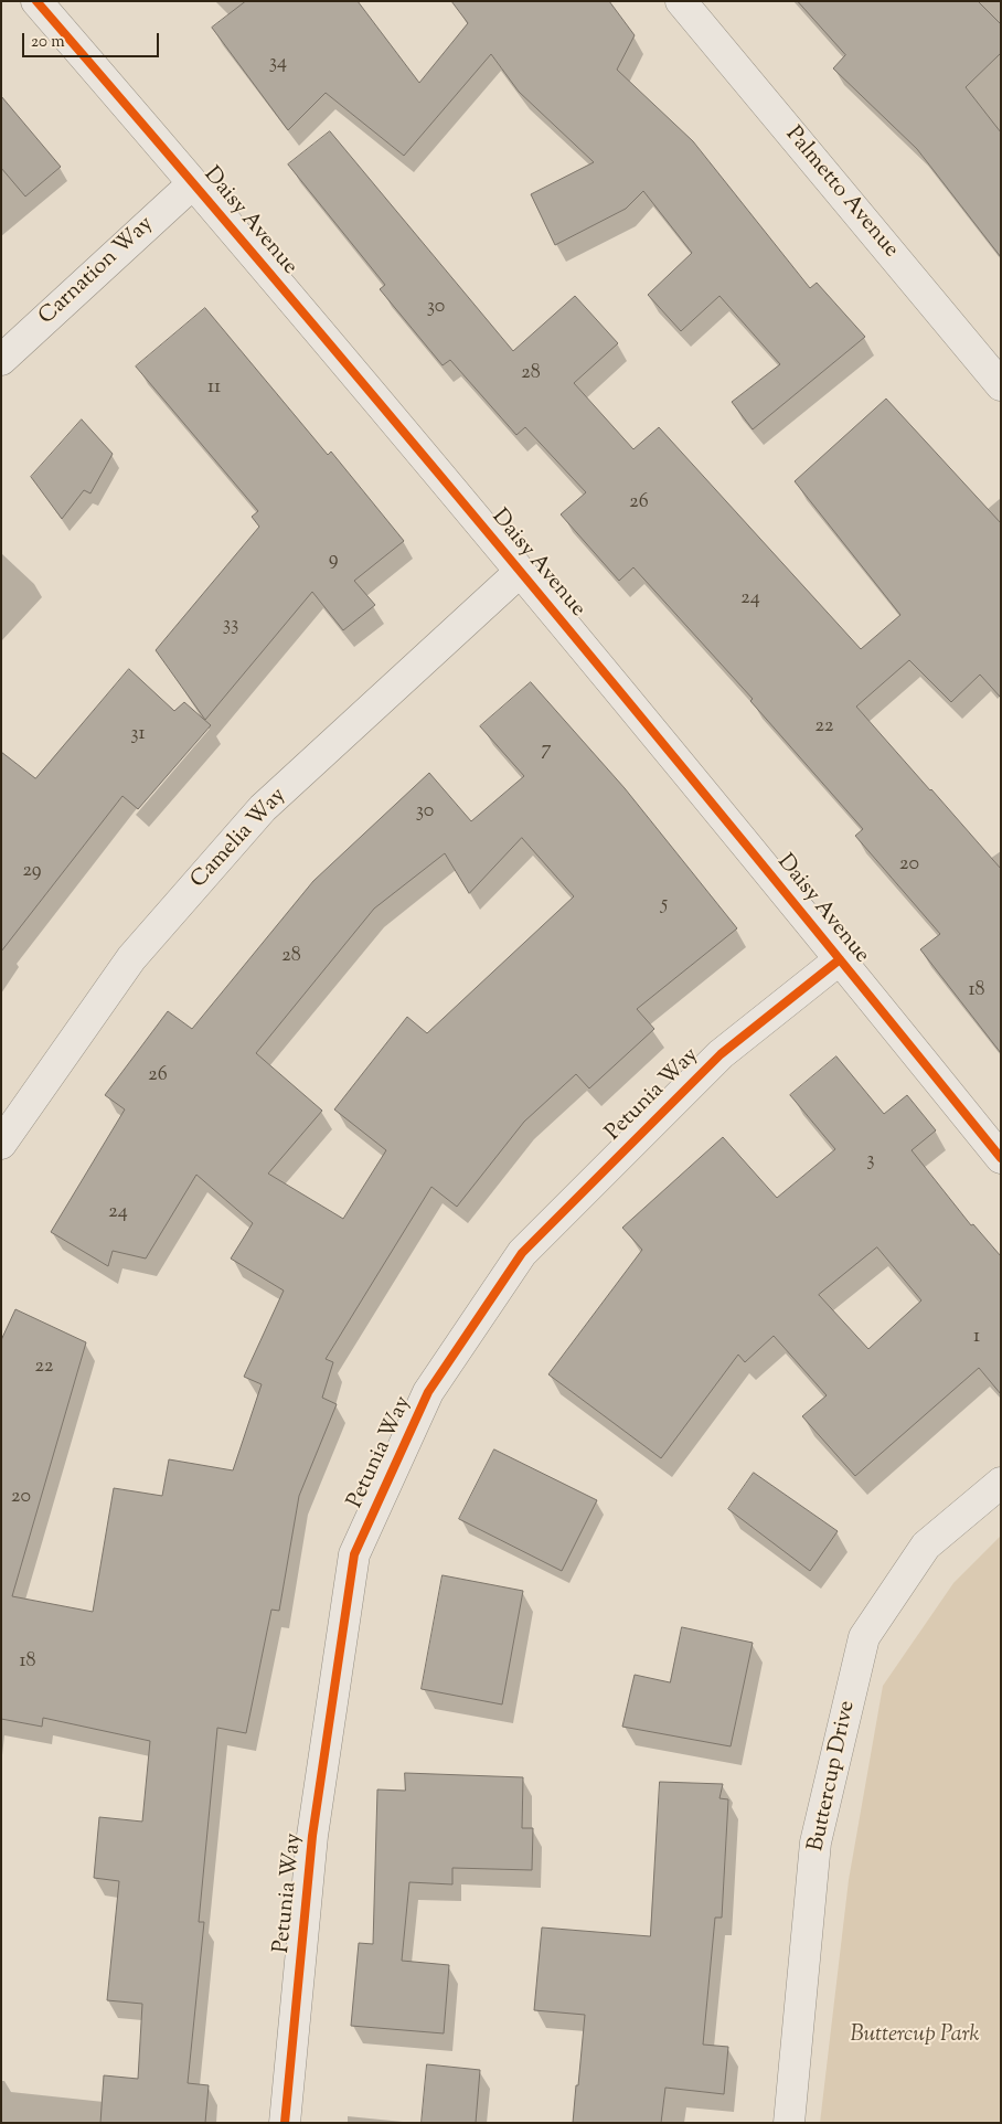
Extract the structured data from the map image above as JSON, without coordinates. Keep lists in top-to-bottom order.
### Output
{
  "streets": {
    "street": [
      "Palmetto Avenue",
      "Daisy Avenue",
      "Carnation Way",
      "Camelia Way",
      "Petunia Way",
      "Buttercup Drive"
    ]
  },
  "crossings": [
    ["Daisy Avenue", "Carnation Way"],
    ["Daisy Avenue", "Camelia Way"],
    ["Daisy Avenue", "Petunia Way"]
  ],
  "parks": ["Buttercup Park"],
  "house_numbers": [
    "34",
    "30",
    "28",
    "11",
    "26",
    "9",
    "24",
    "33",
    "22",
    "31",
    "7",
    "30",
    "20",
    "29",
    "5",
    "28",
    "18",
    "26",
    "3",
    "24",
    "1",
    "22",
    "20",
    "18"
  ],
  "scale_bar": "20 m"
}
